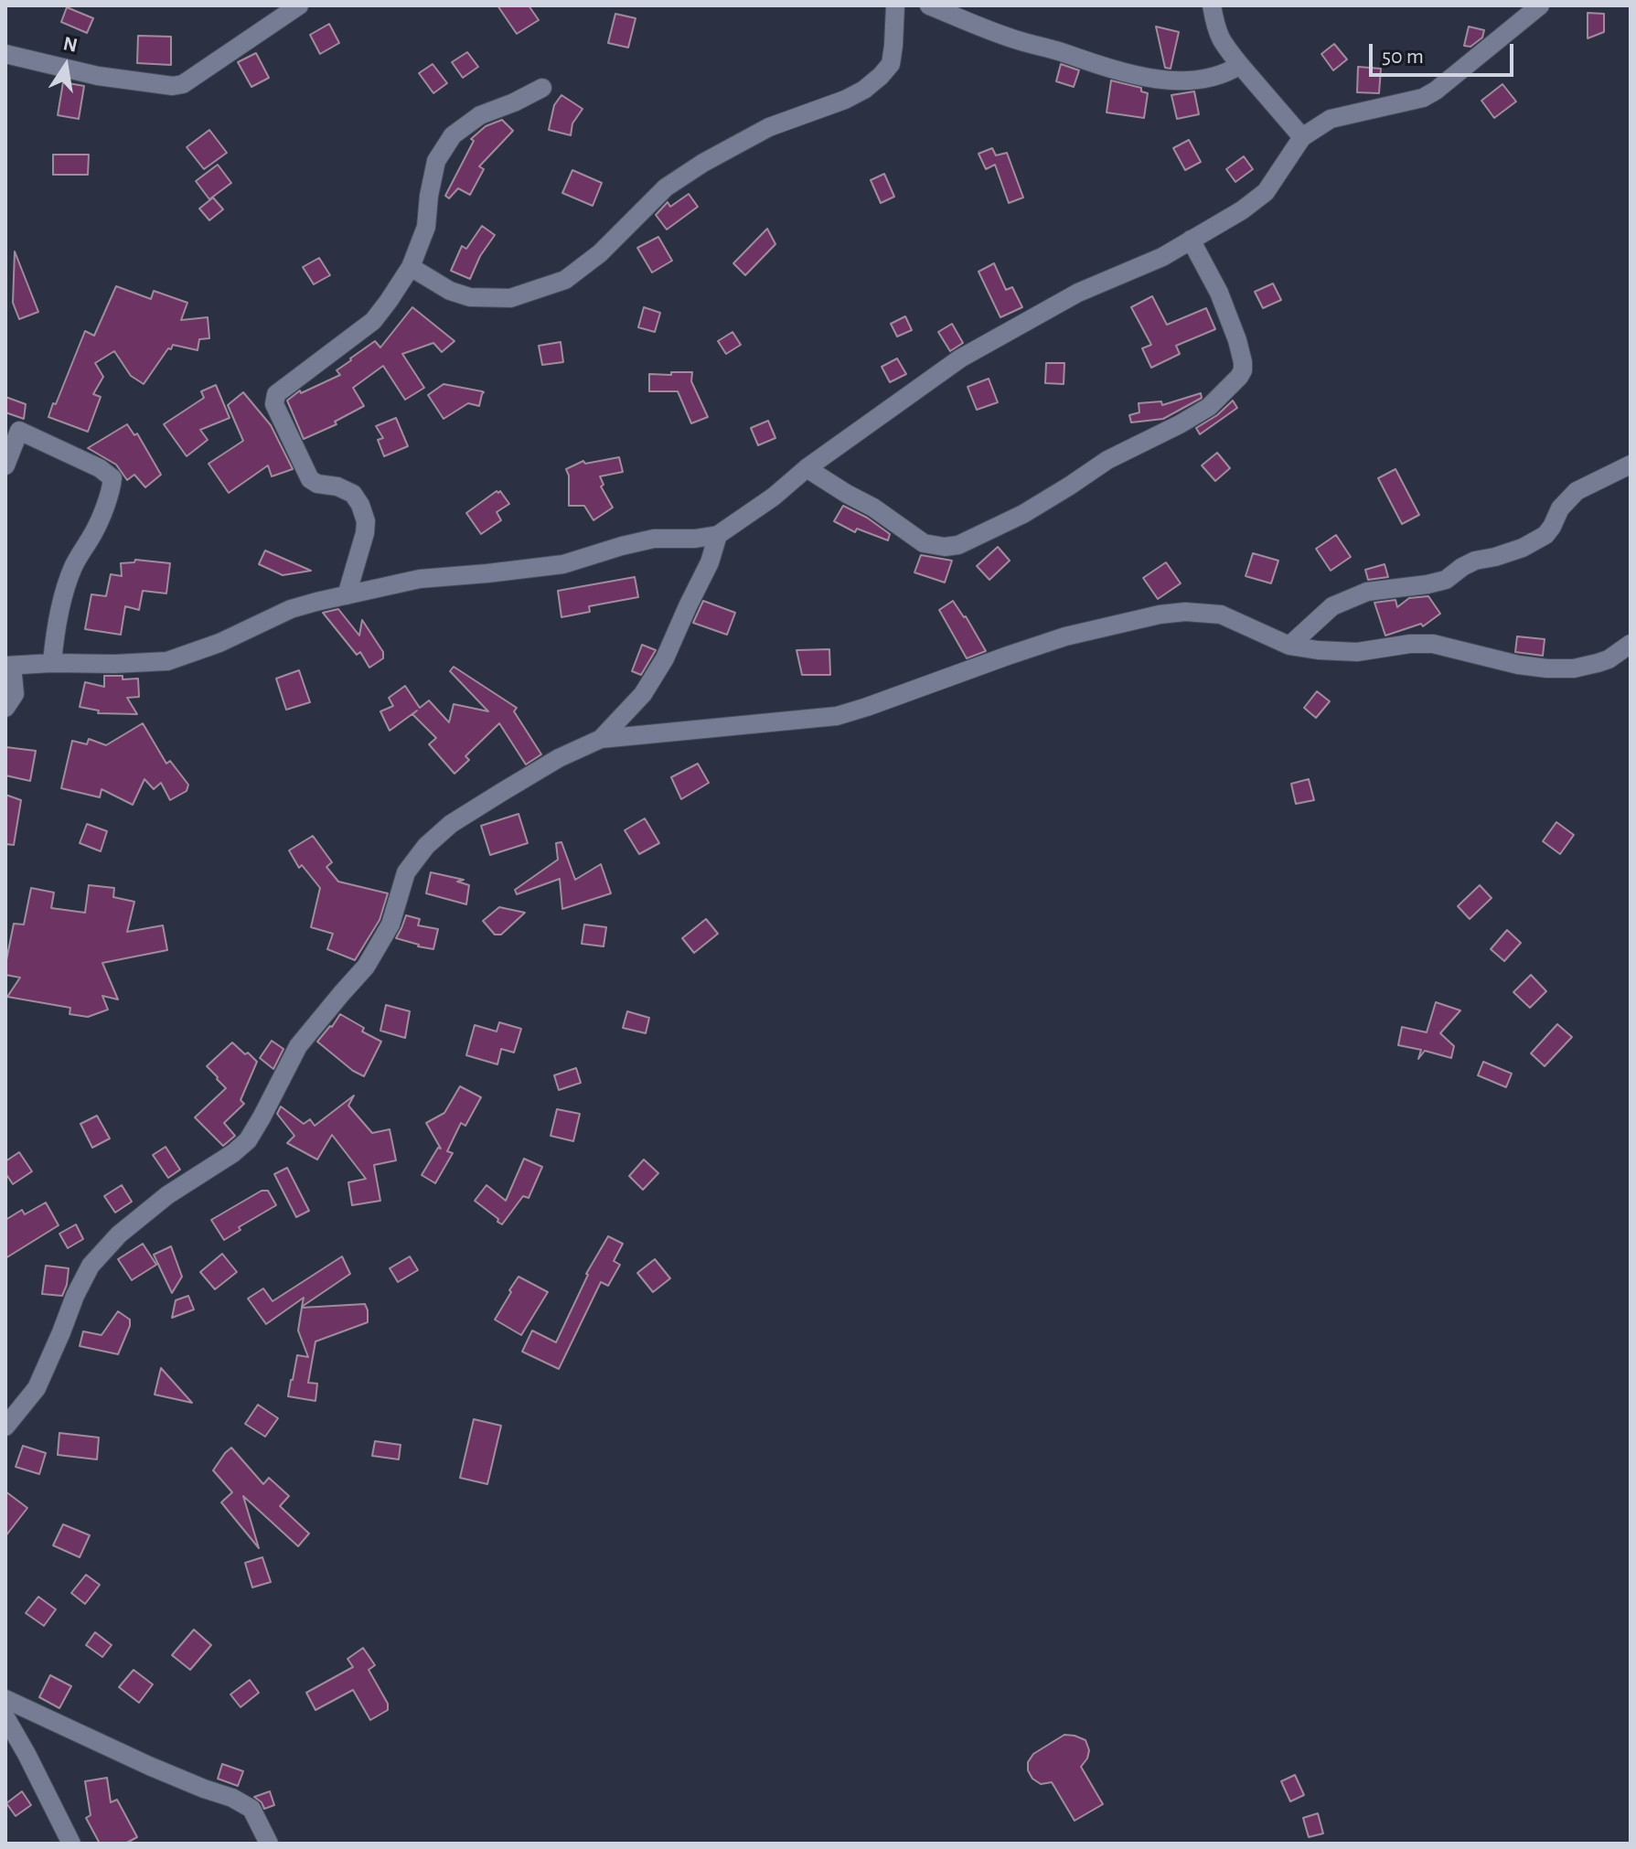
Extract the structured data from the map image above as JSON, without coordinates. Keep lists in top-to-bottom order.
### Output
{
  "scale_bar": "50 m",
  "north": "top"
}
